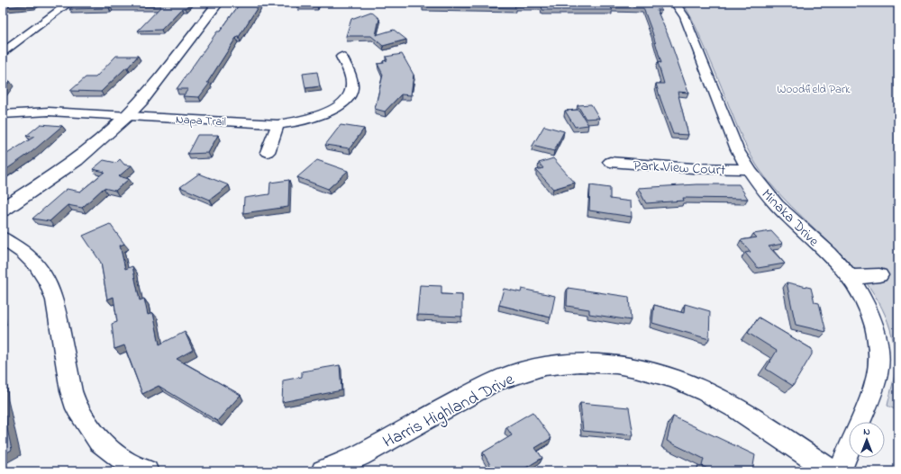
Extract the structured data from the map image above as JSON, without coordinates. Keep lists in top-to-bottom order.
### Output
{
  "streets": {
    "street": [
      "Napa Trail",
      "Park View Court",
      "Minaka Drive",
      "Harris Highland Drive"
    ]
  },
  "crossings": [
    ["Park View Court", "Minaka Drive"]
  ],
  "parks": ["Woodfield Park"],
  "north": "top"
}
